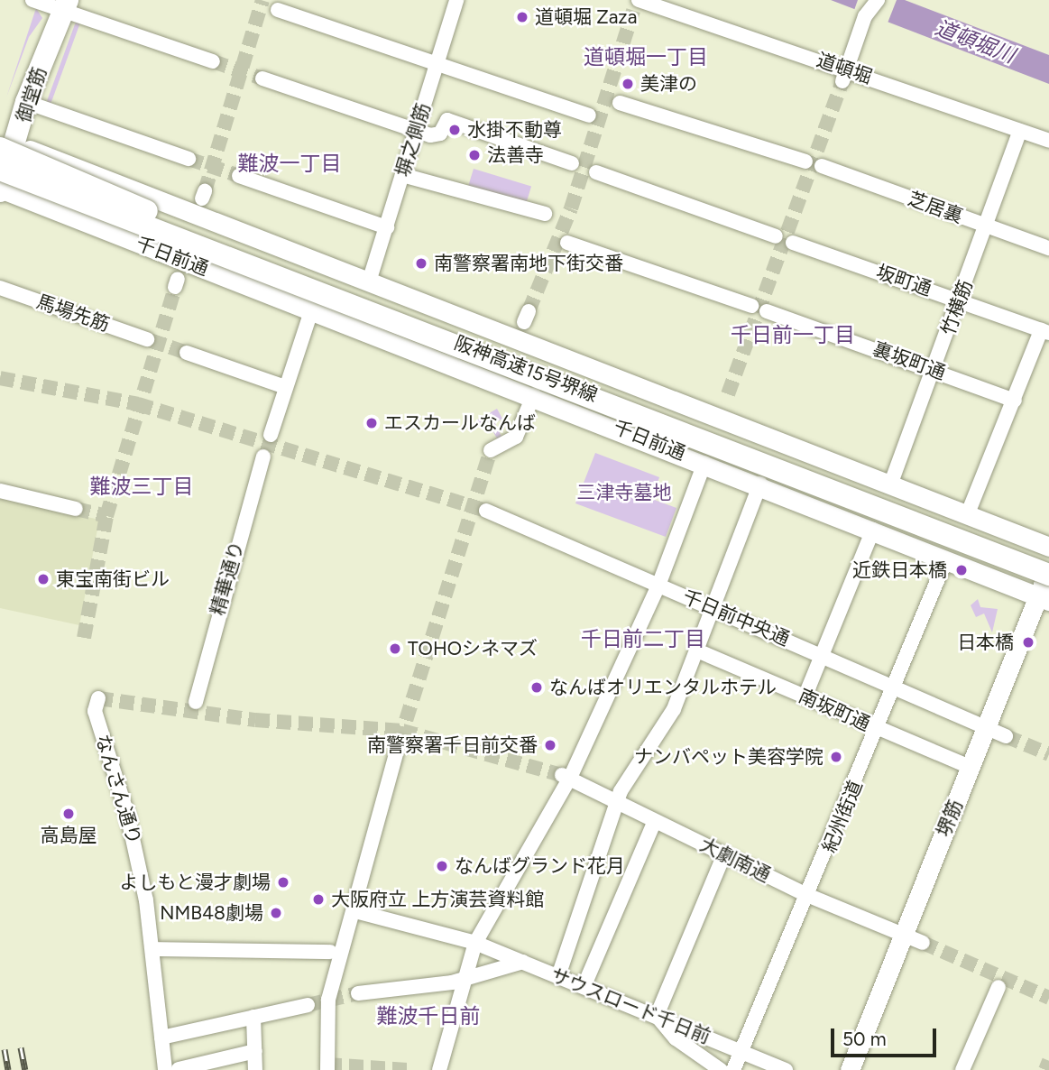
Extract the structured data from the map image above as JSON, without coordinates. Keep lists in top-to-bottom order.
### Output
{
  "streets": {
    "highway": ["御堂筋", "阪神高速15号堺線"],
    "main road": ["千日前通", "堺筋"],
    "street": [
      "道頓堀",
      "塀之側筋",
      "芝居裏",
      "坂町通",
      "竹横筋",
      "馬場先筋",
      "裏坂町通",
      "精華通り",
      "千日前中央通",
      "南坂町通",
      "なんさん通り",
      "紀州街道",
      "大劇南通",
      "サウスロード千日前"
    ]
  },
  "crossings": [
    ["道頓堀", "竹横筋"],
    ["御堂筋", "千日前通"],
    ["御堂筋", "阪神高速15号堺線"],
    ["芝居裏", "竹横筋"],
    ["千日前通", "阪神高速15号堺線"],
    ["千日前通", "紀州街道"],
    ["千日前通", "堺筋"],
    ["坂町通", "竹横筋"],
    ["竹横筋", "裏坂町通"],
    ["千日前中央通", "紀州街道"],
    ["千日前中央通", "堺筋"],
    ["南坂町通", "紀州街道"],
    ["南坂町通", "堺筋"],
    ["紀州街道", "大劇南通"],
    ["紀州街道", "サウスロード千日前"],
    ["堺筋", "大劇南通"]
  ],
  "districts": [
    "道頓堀一丁目",
    "難波一丁目",
    "千日前一丁目",
    "難波三丁目",
    "千日前二丁目",
    "難波千日前"
  ],
  "water": ["道頓堀川"],
  "parks": ["三津寺墓地"],
  "places": [
    "道頓堀 Zaza",
    "美津の",
    "水掛不動尊",
    "法善寺",
    "南警察署南地下街交番",
    "エスカールなんば",
    "近鉄日本橋",
    "東宝南街ビル",
    "日本橋",
    "TOHOシネマズ",
    "なんばオリエンタルホテル",
    "南警察署千日前交番",
    "ナンバペット美容学院",
    "高島屋",
    "なんばグランド花月",
    "よしもと漫才劇場",
    "大阪府立 上方演芸資料館",
    "NMB48劇場"
  ],
  "scale_bar": "50 m"
}
